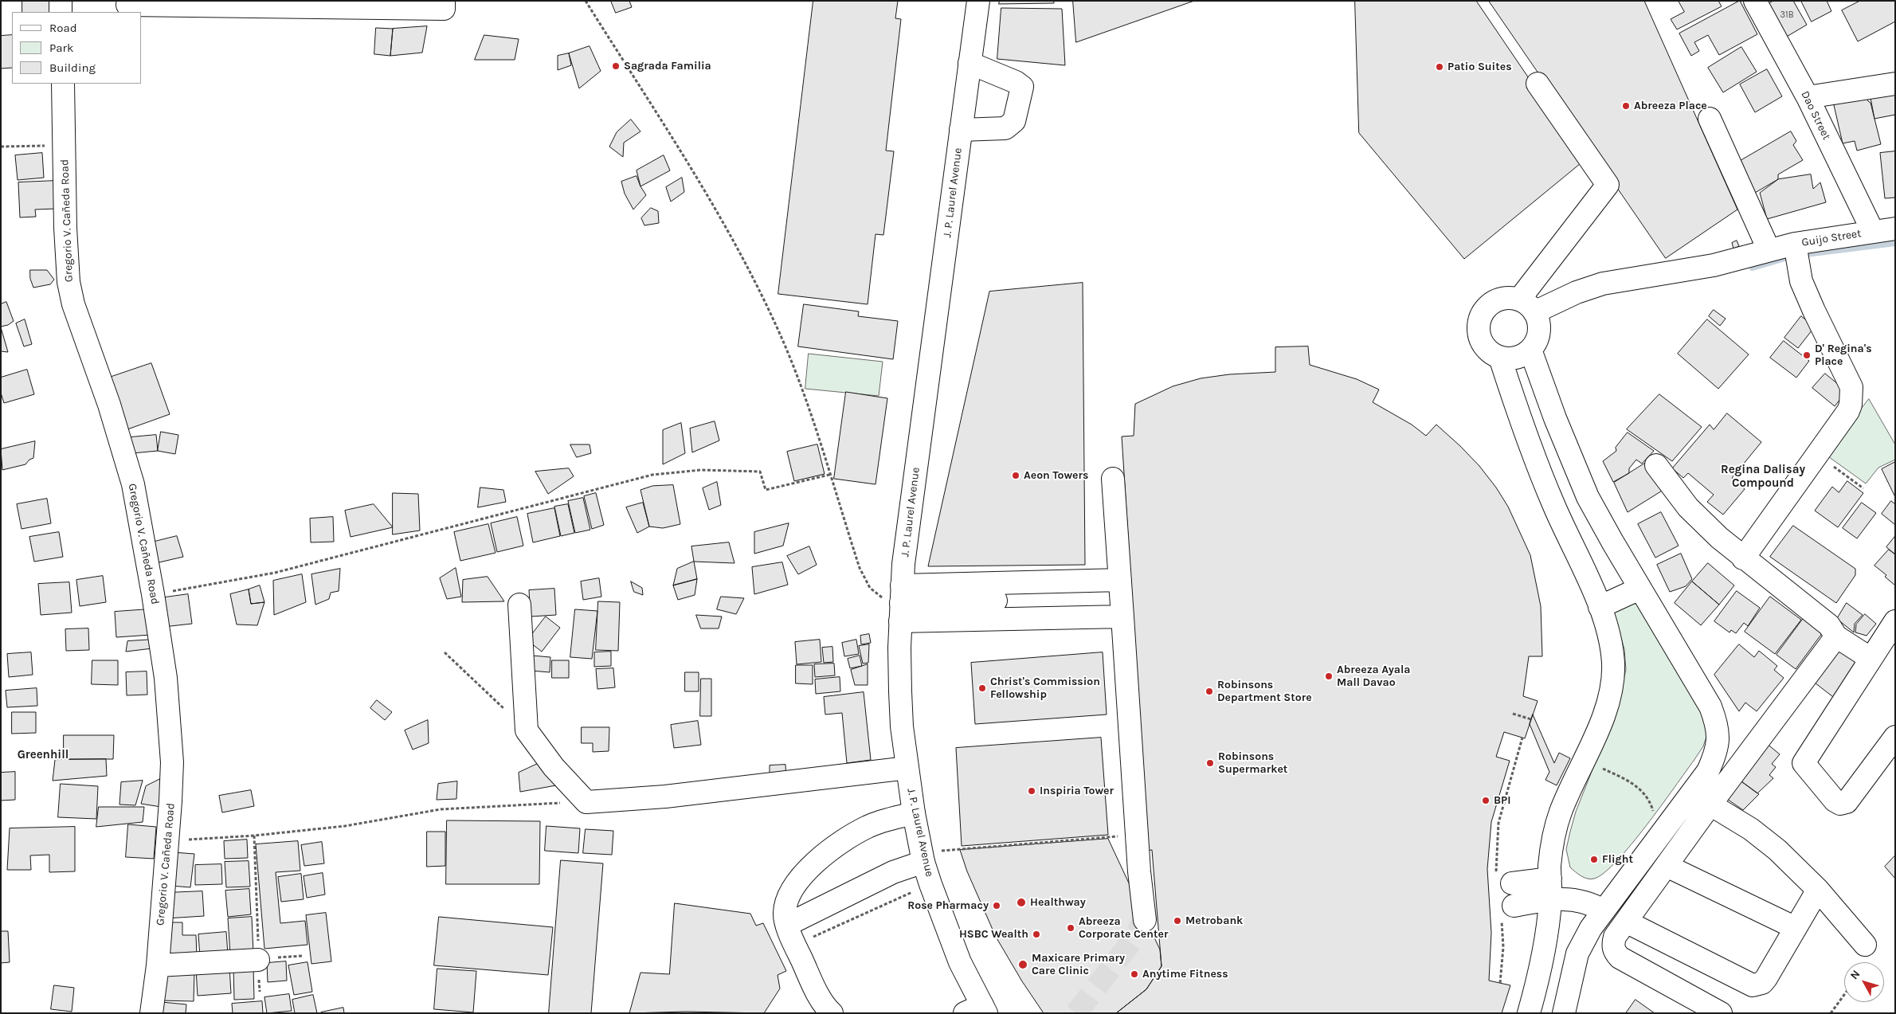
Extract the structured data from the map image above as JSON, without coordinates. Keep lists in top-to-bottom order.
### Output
{
  "streets": {
    "street": [
      "Dao Street",
      "J. P. Laurel Avenue",
      "Gregorio V. Cañeda Road",
      "Guijo Street"
    ]
  },
  "crossings": [
    ["Dao Street", "Guijo Street"]
  ],
  "districts": ["Regina Dalisay Compound", "Greenhill"],
  "places": [
    "Sagrada Familia",
    "Patio Suites",
    "Abreeza Place",
    "D' Regina's Place",
    "Aeon Towers",
    "Abreeza Ayala Mall Davao",
    "Christ's Commission Fellowship",
    "Robinsons Department Store",
    "Robinsons Supermarket",
    "Inspiria Tower",
    "BPI",
    "Flight",
    "Healthway",
    "Rose Pharmacy",
    "Metrobank",
    "Abreeza Corporate Center",
    "HSBC Wealth",
    "Maxicare Primary Care Clinic",
    "Anytime Fitness"
  ],
  "house_numbers": ["31B"],
  "legend": ["Road", "Park", "Building"],
  "north": "top left"
}
